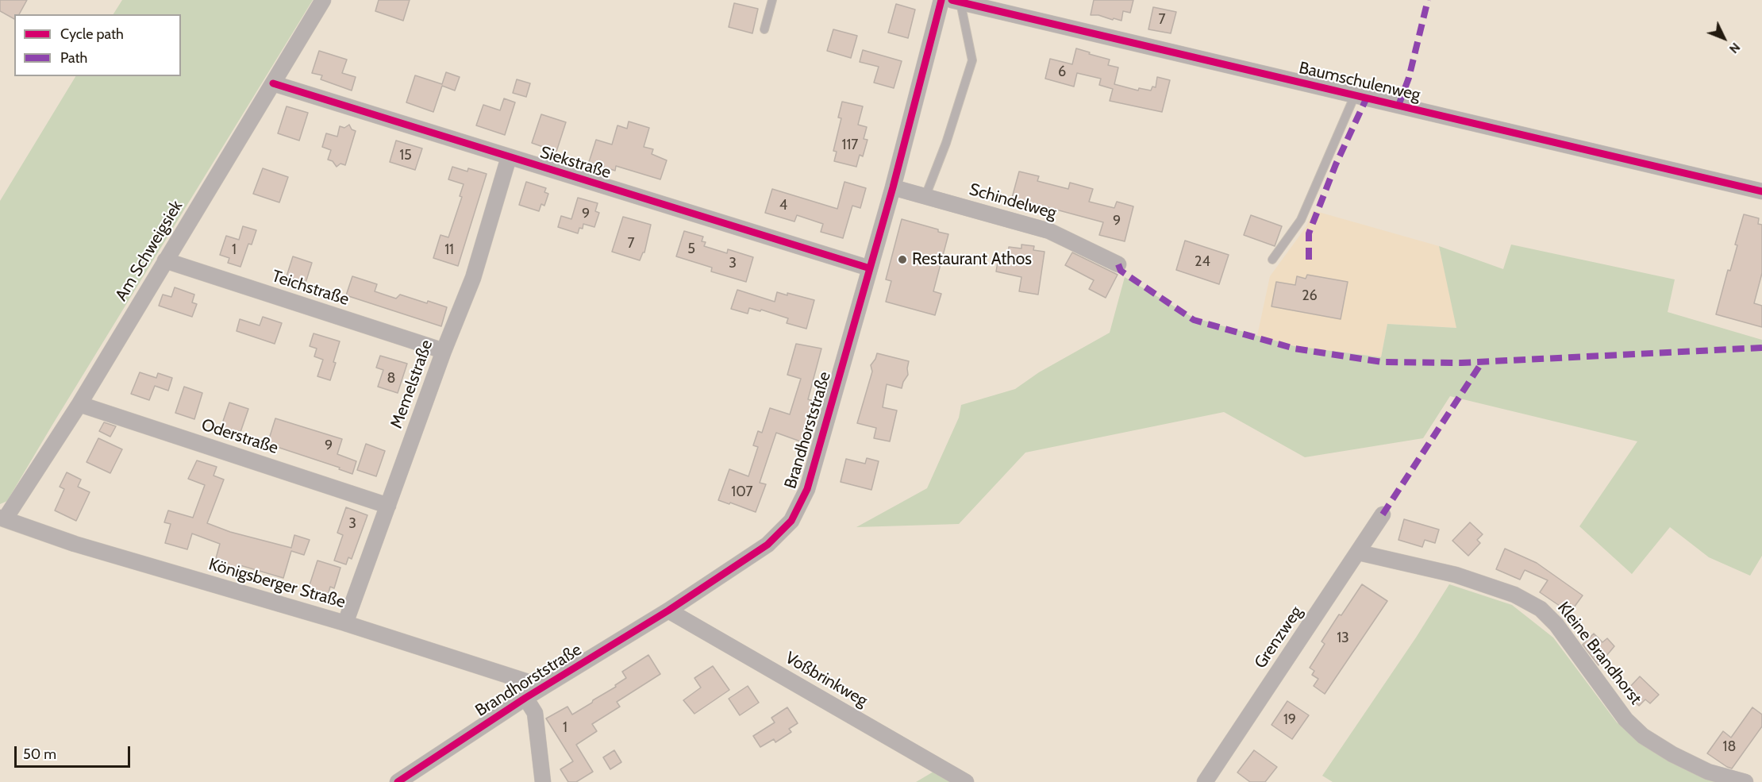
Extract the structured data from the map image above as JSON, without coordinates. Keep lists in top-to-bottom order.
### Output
{
  "streets": {
    "street": [
      "Baumschulenweg",
      "Siekstraße",
      "Schindelweg",
      "Am Schweigsiek",
      "Teichstraße",
      "Memelstraße",
      "Brandhorststraße",
      "Oderstraße",
      "Königsberger Straße",
      "Grenzweg",
      "Kleine Brandhorst",
      "Voßbrinkweg"
    ]
  },
  "crossings": [
    ["Siekstraße", "Am Schweigsiek"],
    ["Siekstraße", "Memelstraße"],
    ["Siekstraße", "Brandhorststraße"],
    ["Schindelweg", "Brandhorststraße"],
    ["Am Schweigsiek", "Teichstraße"],
    ["Am Schweigsiek", "Oderstraße"],
    ["Am Schweigsiek", "Königsberger Straße"],
    ["Teichstraße", "Memelstraße"],
    ["Memelstraße", "Oderstraße"],
    ["Memelstraße", "Königsberger Straße"],
    ["Brandhorststraße", "Königsberger Straße"],
    ["Brandhorststraße", "Voßbrinkweg"],
    ["Grenzweg", "Kleine Brandhorst"]
  ],
  "places": ["Restaurant Athos"],
  "house_numbers": [
    "7",
    "6",
    "117",
    "15",
    "4",
    "9",
    "9",
    "7",
    "5",
    "1",
    "11",
    "24",
    "3",
    "26",
    "8",
    "9",
    "107",
    "3",
    "13",
    "19",
    "1",
    "18"
  ],
  "legend": ["Cycle path", "Path"],
  "scale_bar": "50 m",
  "north": "bottom right"
}
